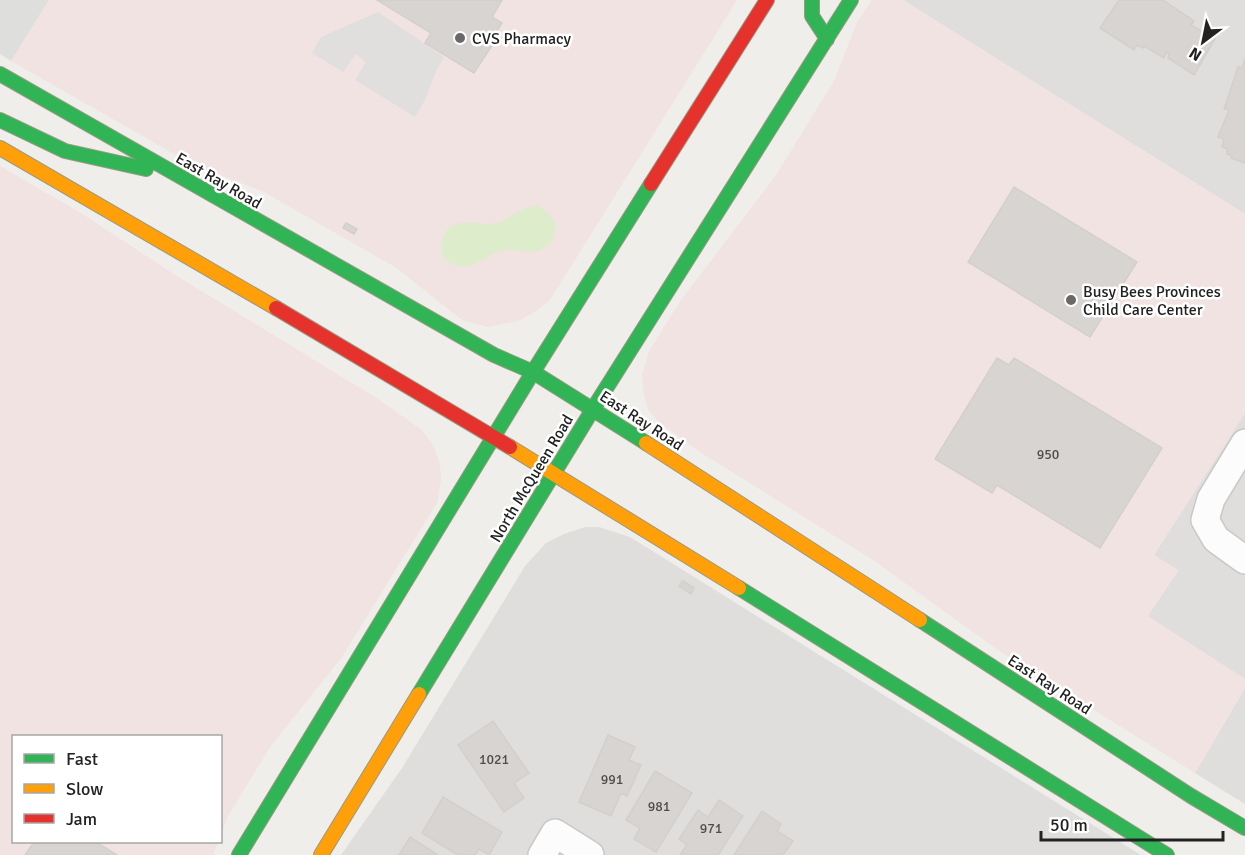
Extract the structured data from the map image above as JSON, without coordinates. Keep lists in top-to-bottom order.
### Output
{
  "streets": {
    "main road": ["East Ray Road", "North McQueen Road"]
  },
  "crossings": [
    ["East Ray Road", "North McQueen Road"]
  ],
  "places": ["CVS Pharmacy", "Busy Bees Provinces Child Care Center"],
  "house_numbers": [
    "950",
    "1021",
    "991",
    "981",
    "971"
  ],
  "legend": ["Fast", "Slow", "Jam"],
  "scale_bar": "50 m",
  "north": "bottom left"
}
